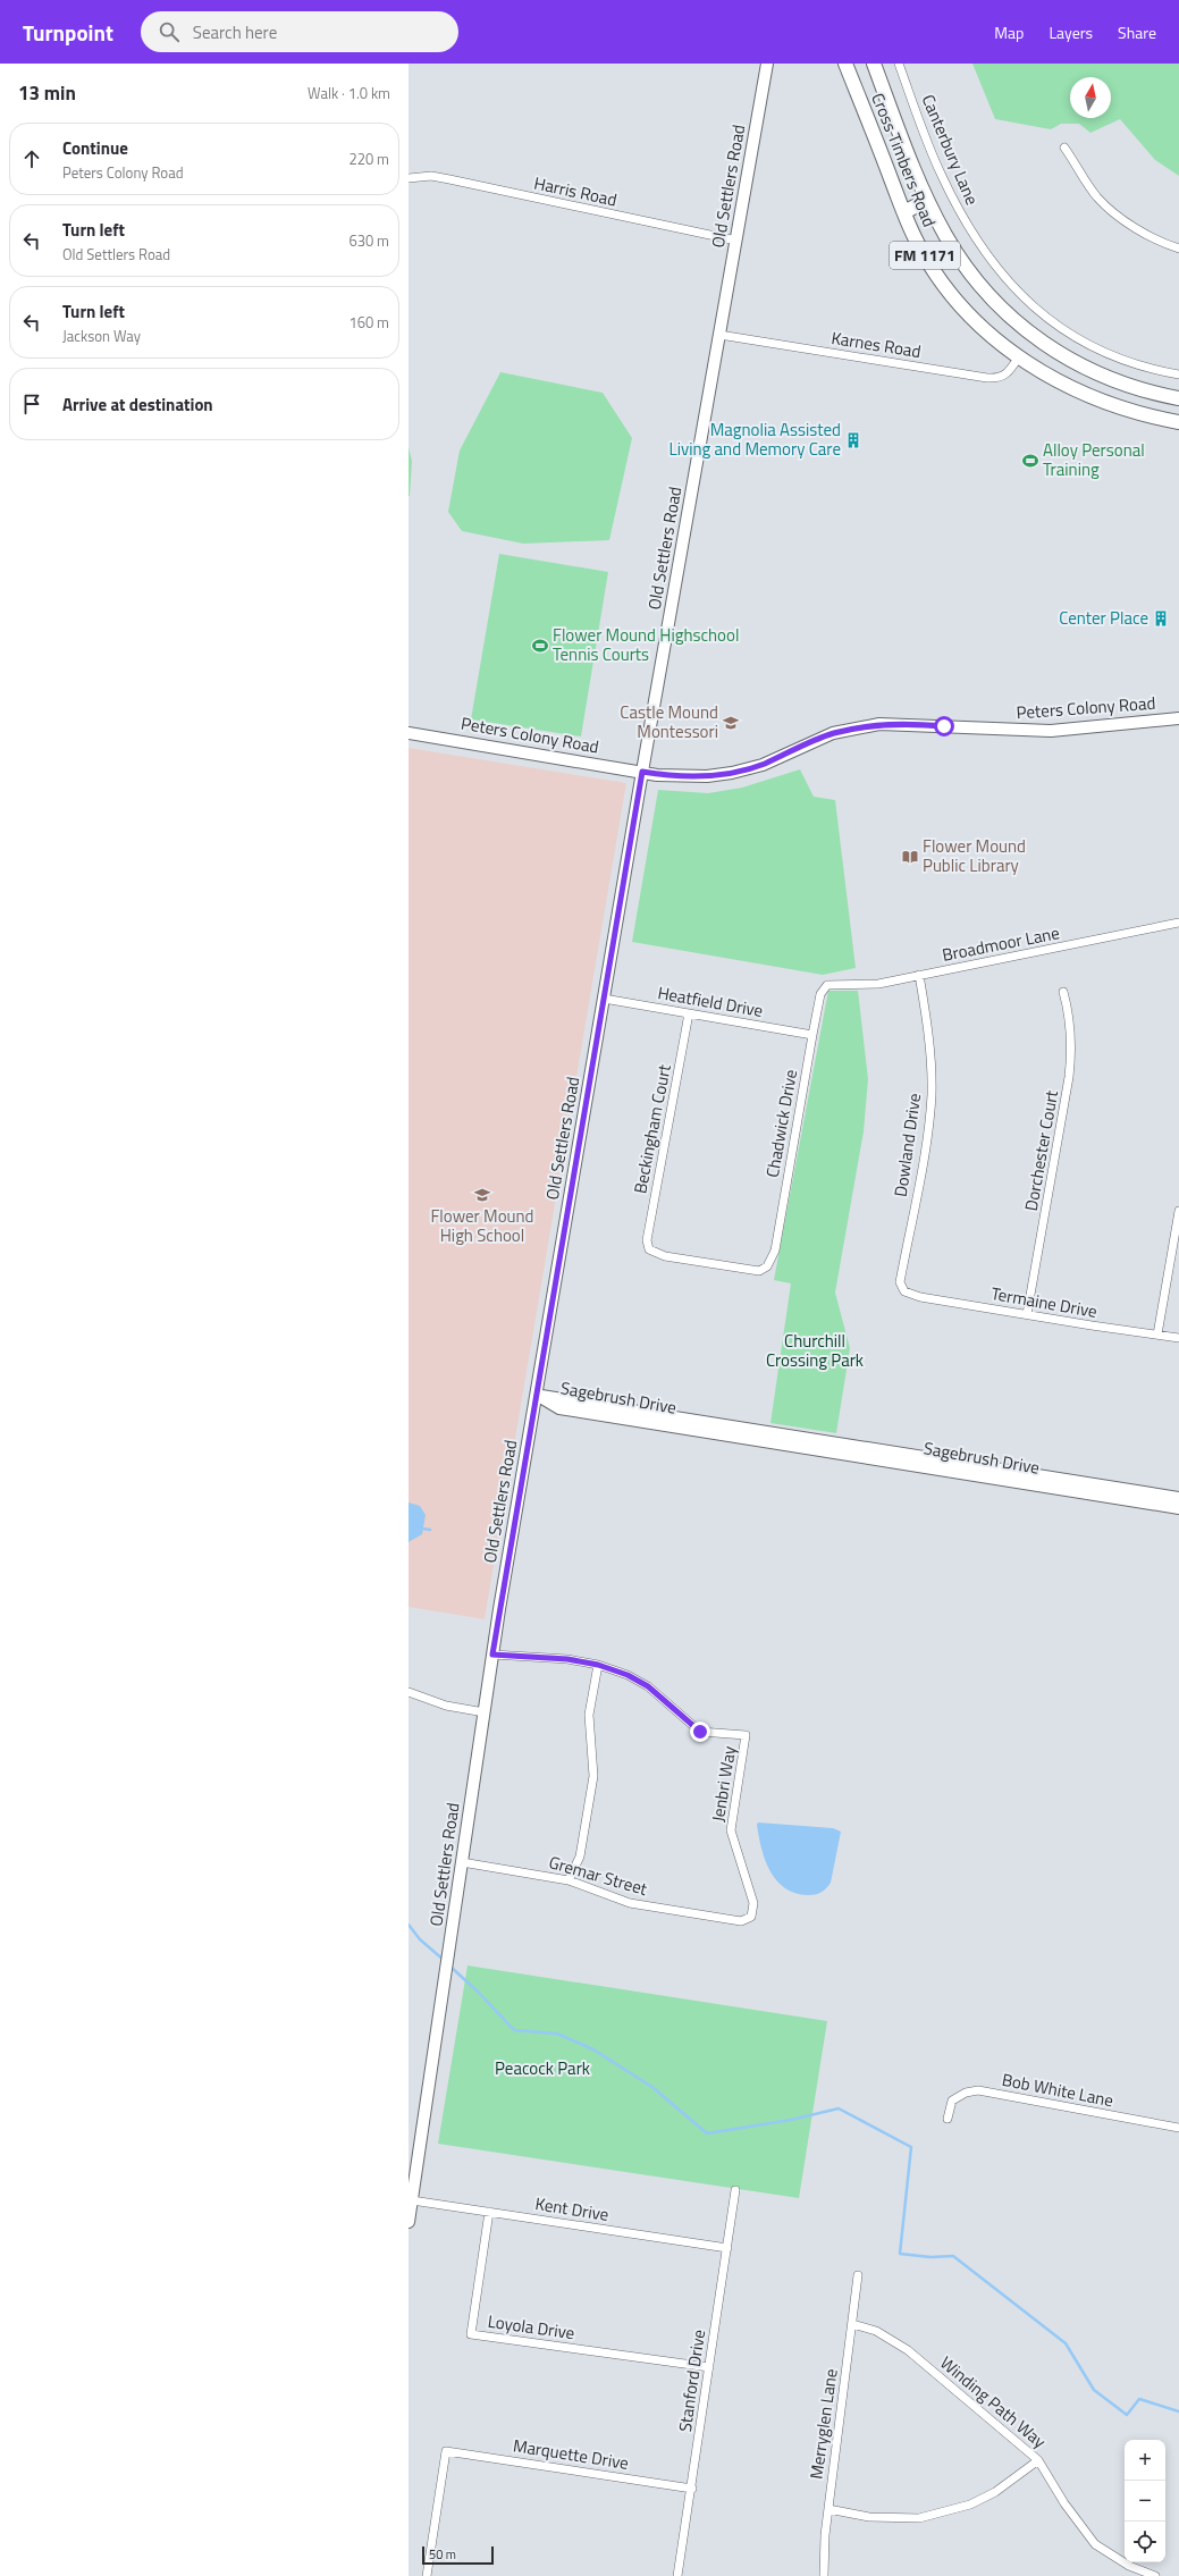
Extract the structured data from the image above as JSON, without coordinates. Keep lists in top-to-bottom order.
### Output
{
  "streets": {
    "main road": [
      "Cross Timbers Road",
      "Old Settlers Road",
      "FM 1171",
      "Peters Colony Road",
      "Sagebrush Drive"
    ],
    "street": [
      "Canterbury Lane",
      "Harris Road",
      "Karnes Road",
      "Broadmoor Lane",
      "Heatfield Drive",
      "Chadwick Drive",
      "Beckingham Court",
      "Dowland Drive",
      "Dorchester Court",
      "Termaine Drive",
      "Jenbri Way",
      "Gremar Street",
      "Bob White Lane",
      "Kent Drive",
      "Loyola Drive",
      "Stanford Drive",
      "Winding Path Way",
      "Merryglen Lane",
      "Marquette Drive"
    ]
  },
  "crossings": [
    ["Cross Timbers Road", "Karnes Road"],
    ["Old Settlers Road", "Harris Road"],
    ["Old Settlers Road", "Karnes Road"],
    ["Old Settlers Road", "Peters Colony Road"],
    ["Old Settlers Road", "Heatfield Drive"],
    ["Old Settlers Road", "Sagebrush Drive"],
    ["Old Settlers Road", "Gremar Street"],
    ["Old Settlers Road", "Kent Drive"],
    ["Broadmoor Lane", "Chadwick Drive"],
    ["Broadmoor Lane", "Dowland Drive"],
    ["Heatfield Drive", "Chadwick Drive"],
    ["Heatfield Drive", "Beckingham Court"],
    ["Chadwick Drive", "Beckingham Court"],
    ["Dowland Drive", "Termaine Drive"],
    ["Dorchester Court", "Termaine Drive"],
    ["Jenbri Way", "Gremar Street"],
    ["Kent Drive", "Loyola Drive"],
    ["Kent Drive", "Stanford Drive"],
    ["Loyola Drive", "Stanford Drive"],
    ["Stanford Drive", "Marquette Drive"],
    ["Winding Path Way", "Merryglen Lane"]
  ],
  "parks": ["Churchill Crossing Park", "Peacock Park"],
  "places": {
    "building": ["Magnolia Assisted Living and Memory Care", "Center Place"],
    "sports": ["Alloy Personal Training", "Flower Mound Highschool Tennis Courts"],
    "school or university": ["Castle Mound Montessori", "Flower Mound High School"],
    "library": ["Flower Mound Public Library"]
  },
  "scale_bar": "50 m",
  "north": "top",
  "page": {
    "header": "Turnpoint",
    "search": "Search here",
    "nav": ["Map", "Layers", "Share"],
    "heading": ["13 min", "Walk · 1.0 km"],
    "list": [
      ["Continue", "Peters Colony Road", "220 m"],
      ["Turn left", "Old Settlers Road", "630 m"],
      ["Turn left", "Jackson Way", "160 m"],
      "Arrive at destination"
    ],
    "map_buttons": ["+", "−"],
    "scale": "50 m"
  }
}
